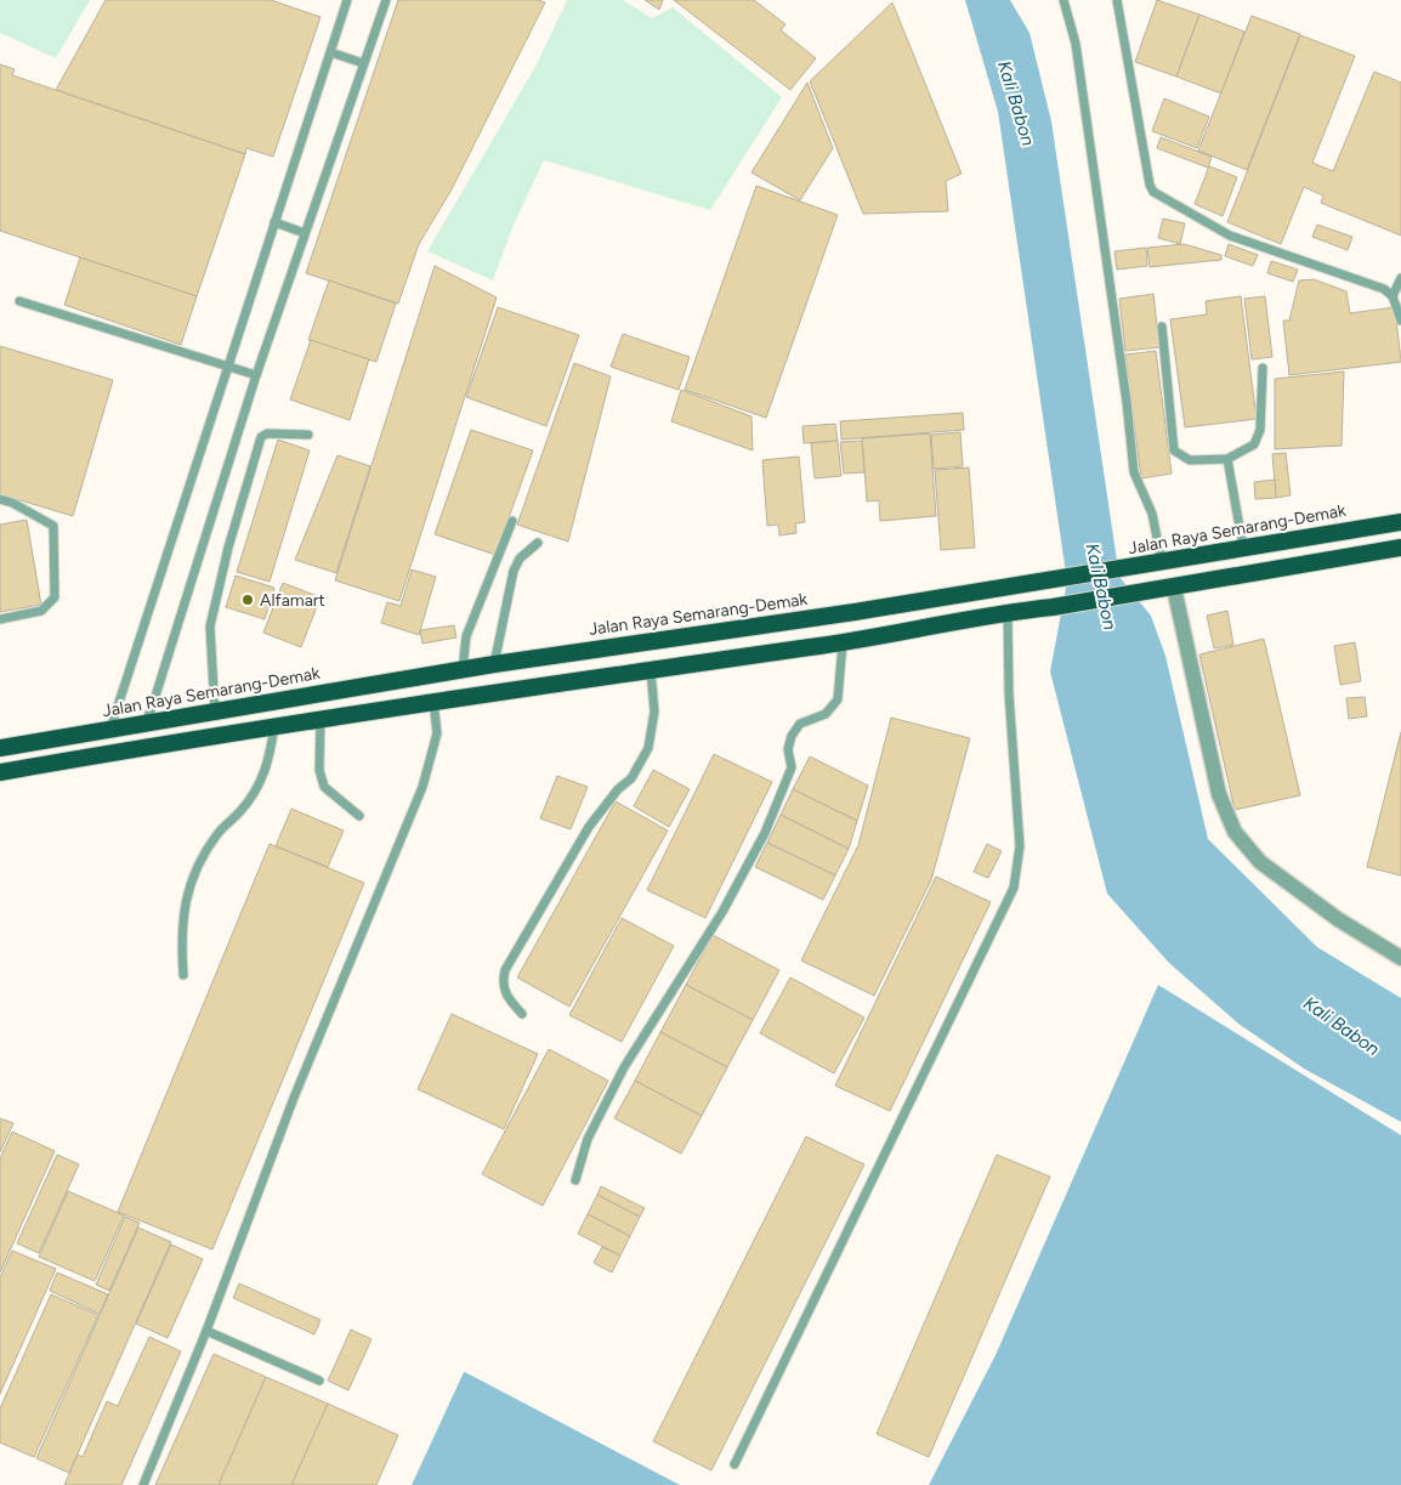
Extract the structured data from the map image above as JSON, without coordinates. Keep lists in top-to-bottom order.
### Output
{
  "streets": {
    "highway": ["Jalan Raya Semarang-Demak"]
  },
  "water": ["Kali Babon"],
  "places": ["Alfamart"]
}
